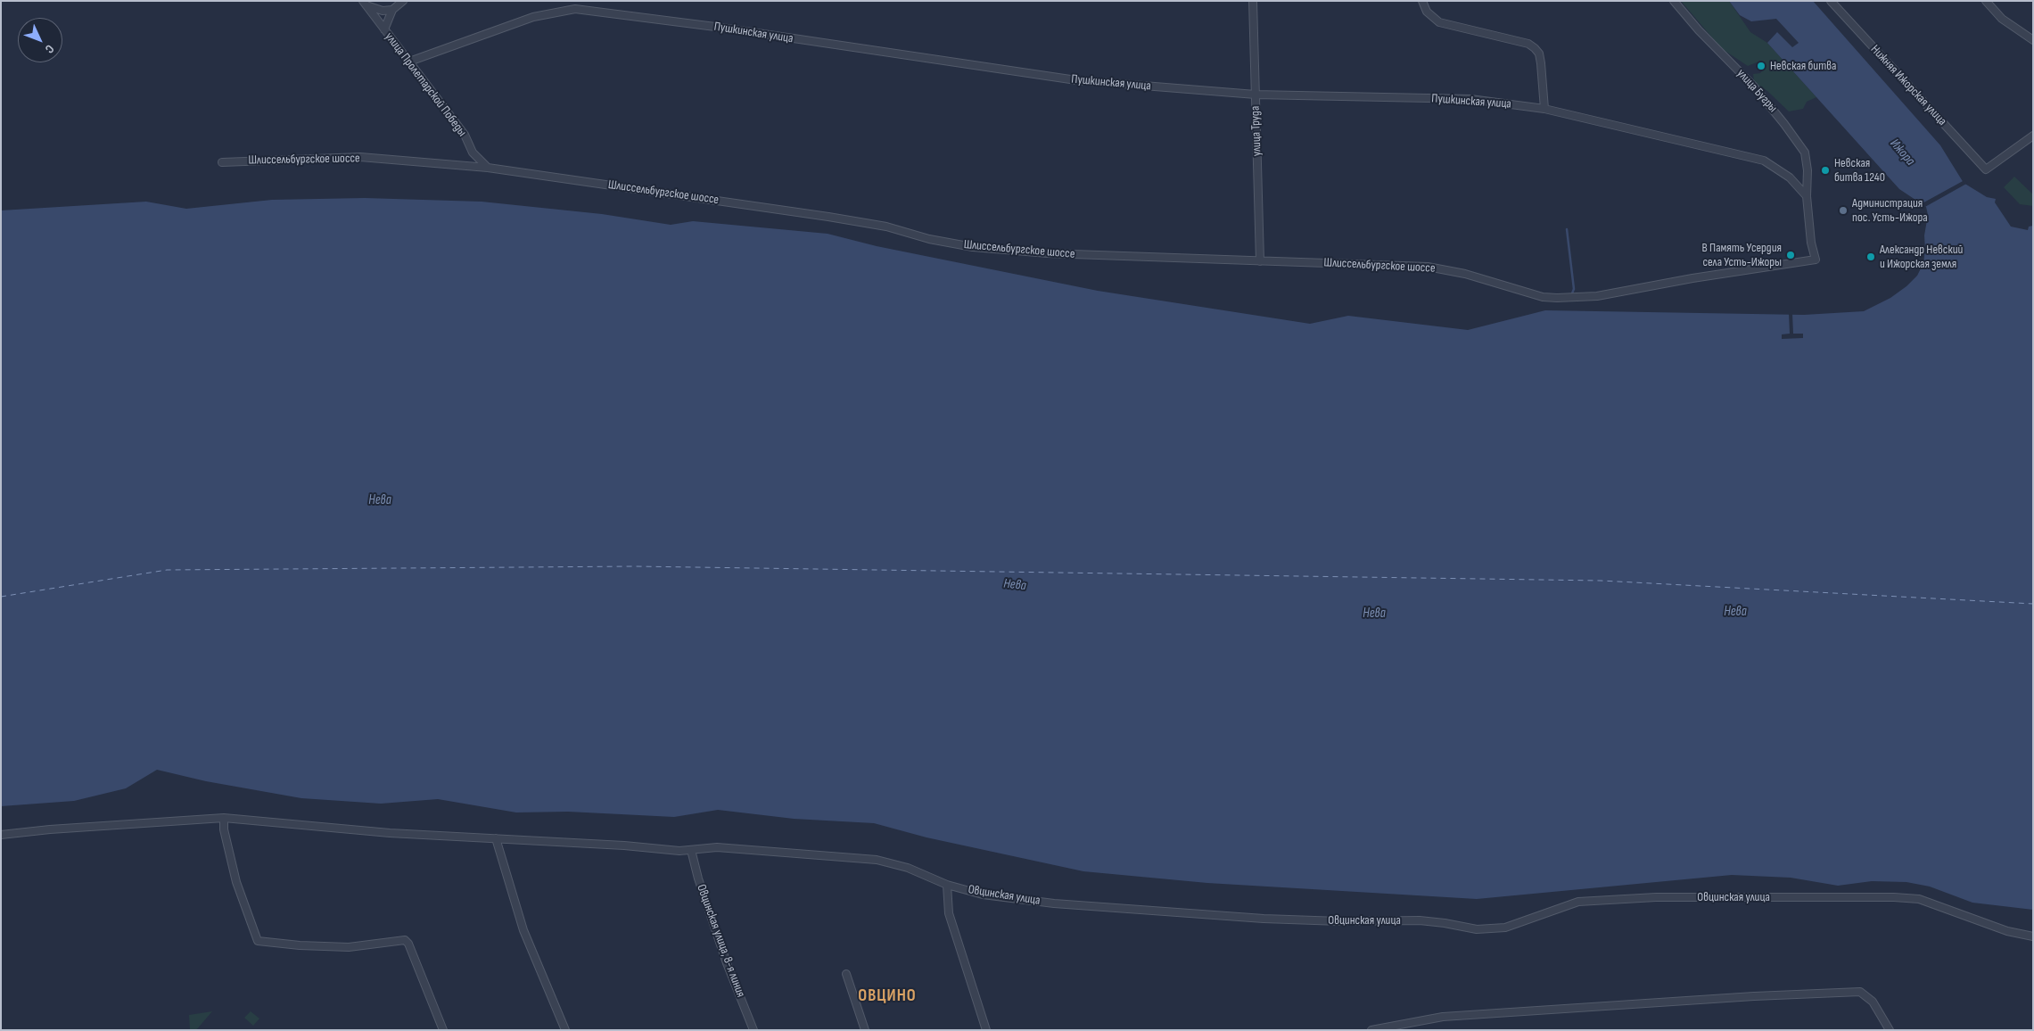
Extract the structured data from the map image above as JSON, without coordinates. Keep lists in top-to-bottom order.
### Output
{
  "streets": {
    "street": [
      "Пушкинская улица",
      "улица Пролетарской Победы",
      "Нижняя Ижорская улица",
      "улица Бугры",
      "улица Труда",
      "Шлиссельбургское шоссе",
      "Овцинская улица",
      "Овцинская улица, 8-я линия"
    ]
  },
  "crossings": [
    ["Пушкинская улица", "улица Пролетарской Победы"],
    ["Пушкинская улица", "улица Бугры"],
    ["Пушкинская улица", "улица Труда"],
    ["улица Пролетарской Победы", "Шлиссельбургское шоссе"],
    ["улица Бугры", "Шлиссельбургское шоссе"],
    ["улица Труда", "Шлиссельбургское шоссе"],
    ["Овцинская улица", "Овцинская улица, 8-я линия"]
  ],
  "districts": ["ОВЦИНО"],
  "water": ["Ижора", "Нева"],
  "places": [
    "Невская битва",
    "Невская битва 1240",
    "Администрация пос. Усть-Ижора",
    "В Память Усердия села Усть-Ижоры",
    "Александр Невский и Ижорская земля"
  ],
  "north": "bottom right"
}
